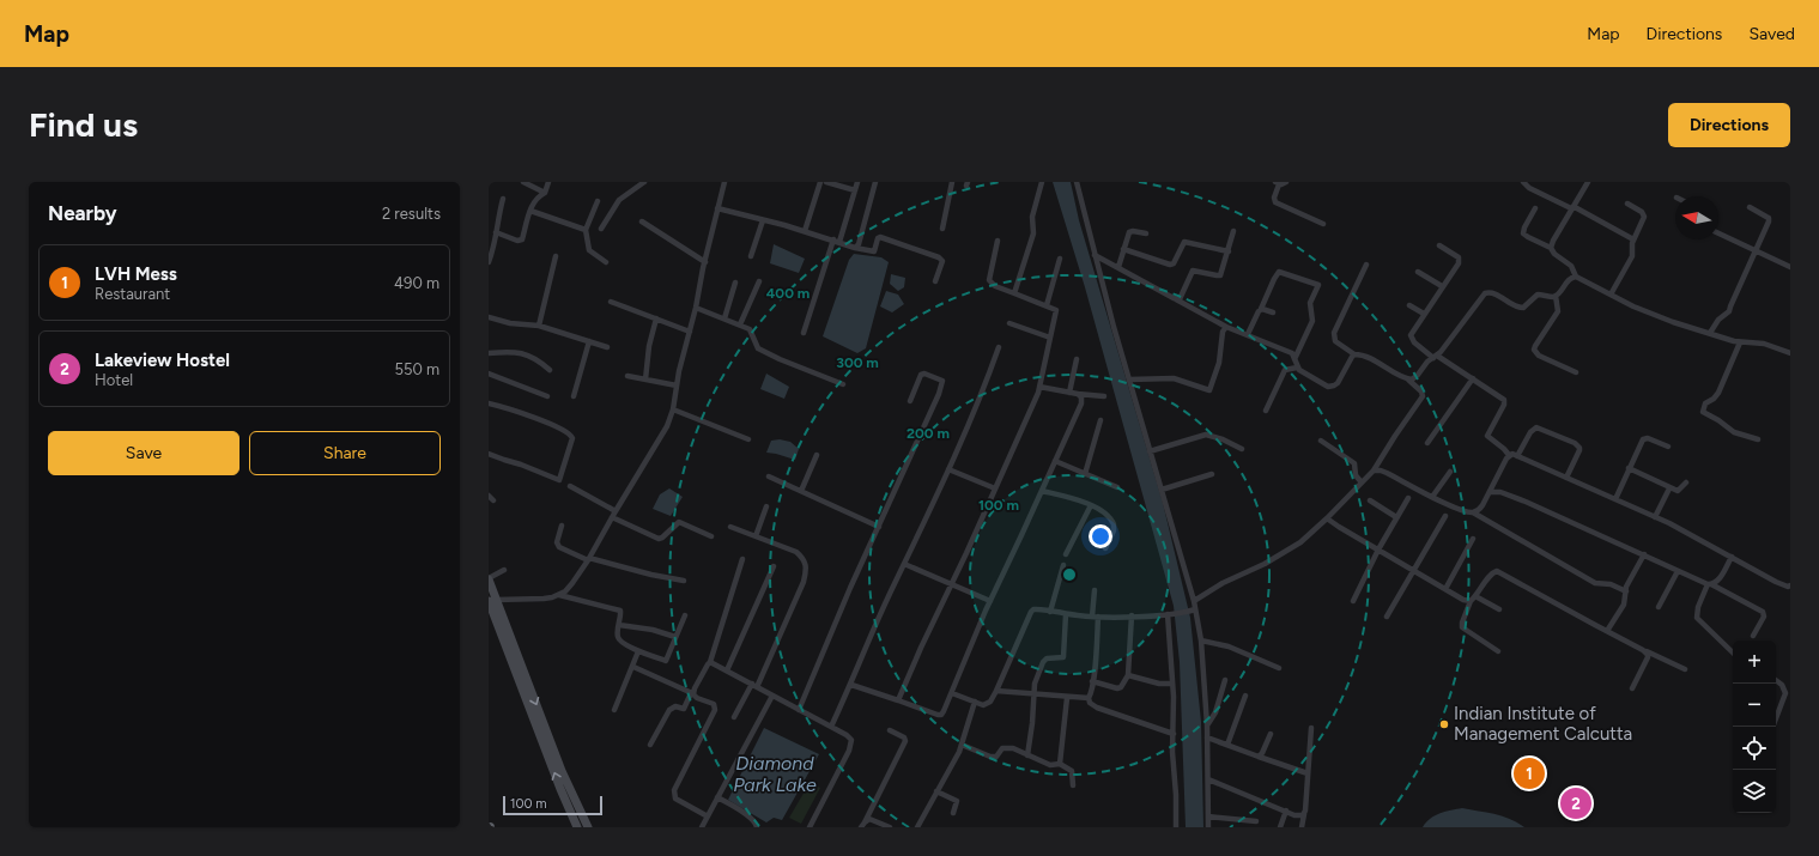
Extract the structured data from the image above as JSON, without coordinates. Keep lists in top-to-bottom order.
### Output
{
  "water": ["Diamond Park Lake"],
  "places": ["Indian Institute of Management Calcutta"],
  "scale_bar": "100 m",
  "north": "left",
  "page": {
    "header": "Map",
    "nav": ["Map", "Directions", "Saved"],
    "buttons": [
      "Directions",
      ["Save", "Share"]
    ],
    "title": "Find us",
    "heading": ["Nearby", "2 results"],
    "list": [
      {
        "mark": "1",
        "name": "LVH Mess",
        "note": "Restaurant",
        "value": "490 m"
      },
      {
        "mark": "2",
        "name": "Lakeview Hostel",
        "note": "Hotel",
        "value": "550 m"
      }
    ],
    "map_buttons": ["+", "−"],
    "pins": ["1", "2"],
    "scale": "100 m"
  },
  "rings": [
    "400 m",
    "300 m",
    "200 m",
    "100 m"
  ]
}
